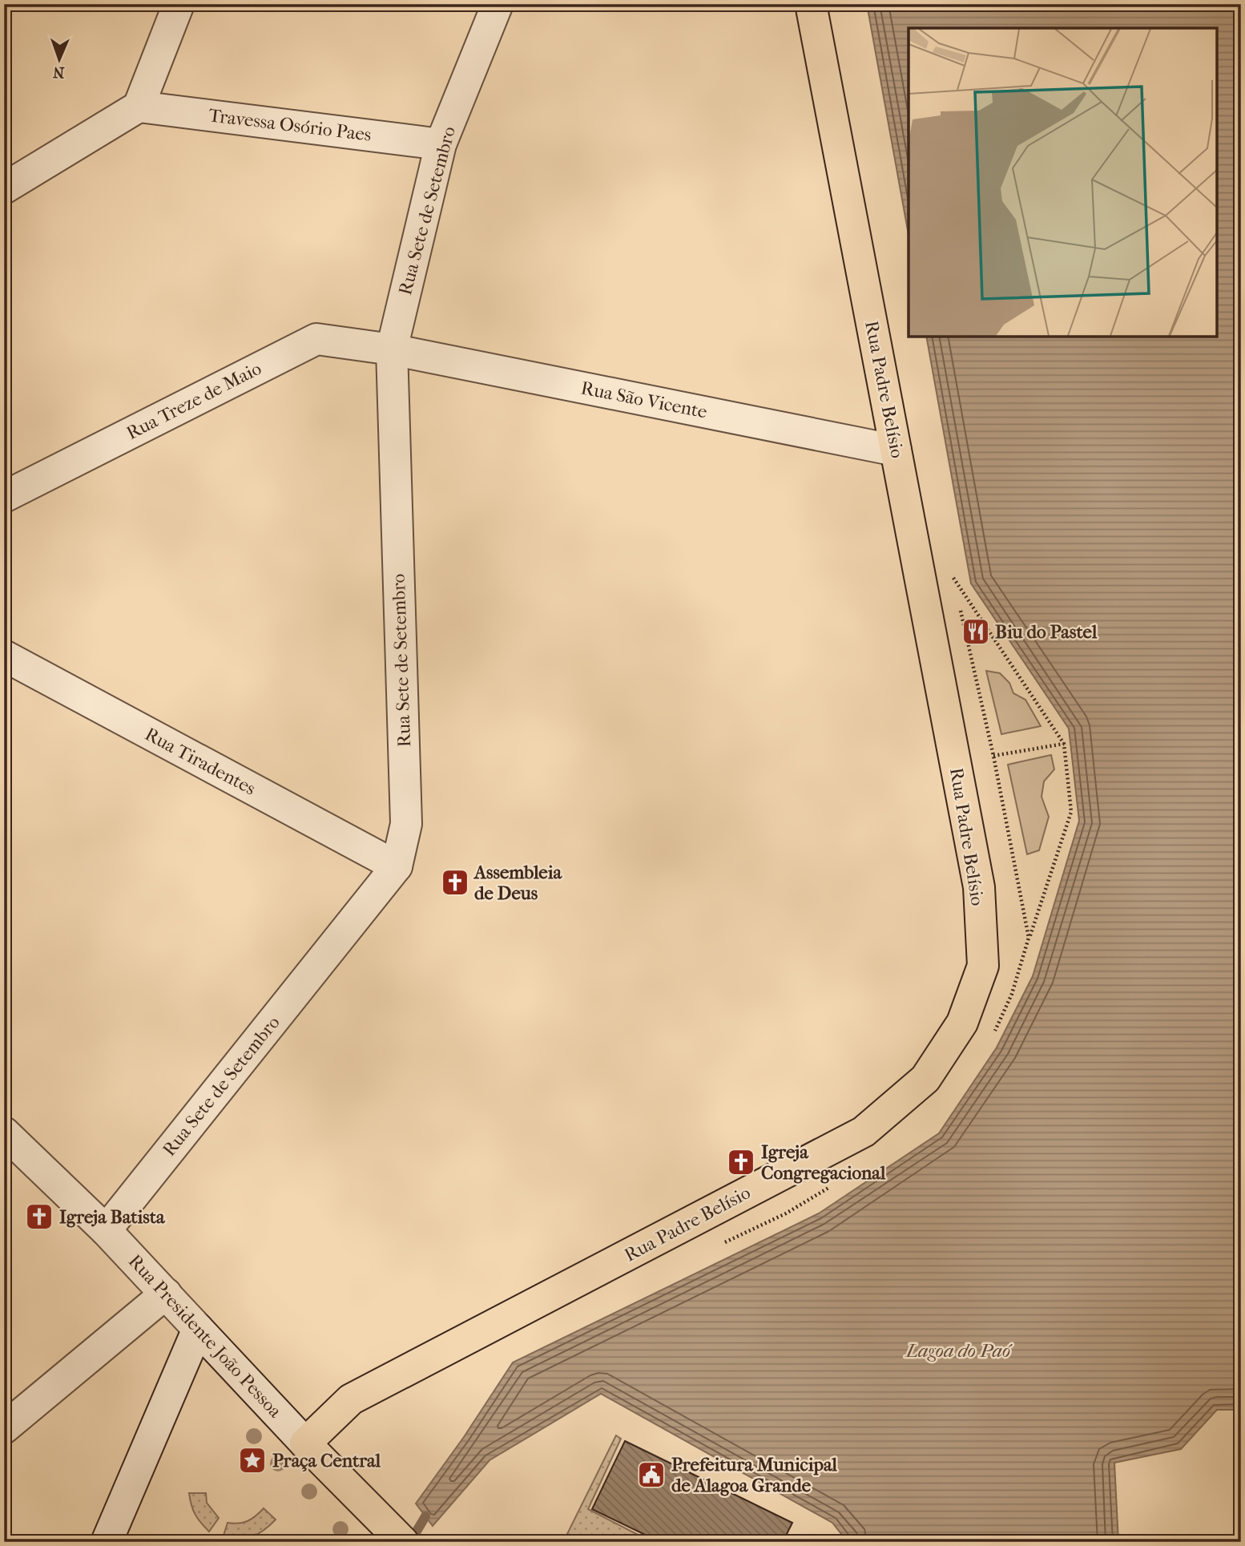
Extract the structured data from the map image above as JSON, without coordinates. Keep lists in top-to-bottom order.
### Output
{
  "streets": {
    "main road": ["Rua Padre Belísio", "Rua Presidente João Pessoa"],
    "street": [
      "Travessa Osório Paes",
      "Rua Sete de Setembro",
      "Rua São Vicente",
      "Rua Treze de Maio",
      "Rua Tiradentes"
    ]
  },
  "crossings": [
    ["Travessa Osório Paes", "Rua Sete de Setembro"],
    ["Rua Sete de Setembro", "Rua São Vicente"],
    ["Rua Sete de Setembro", "Rua Treze de Maio"],
    ["Rua Sete de Setembro", "Rua Tiradentes"],
    ["Rua Sete de Setembro", "Rua Presidente João Pessoa"],
    ["Rua Padre Belísio", "Rua São Vicente"],
    ["Rua Padre Belísio", "Rua Presidente João Pessoa"],
    ["Rua São Vicente", "Rua Treze de Maio"]
  ],
  "water": ["Lagoa do Paó"],
  "places": {
    "restaurant": ["Biu do Pastel"],
    "church": ["Assembleia de Deus", "Igreja Congregacional", "Igreja Batista"],
    "place": ["Praça Central"],
    "public building": ["Prefeitura Municipal de Alagoa Grande"]
  },
  "north": "bottom"
}
